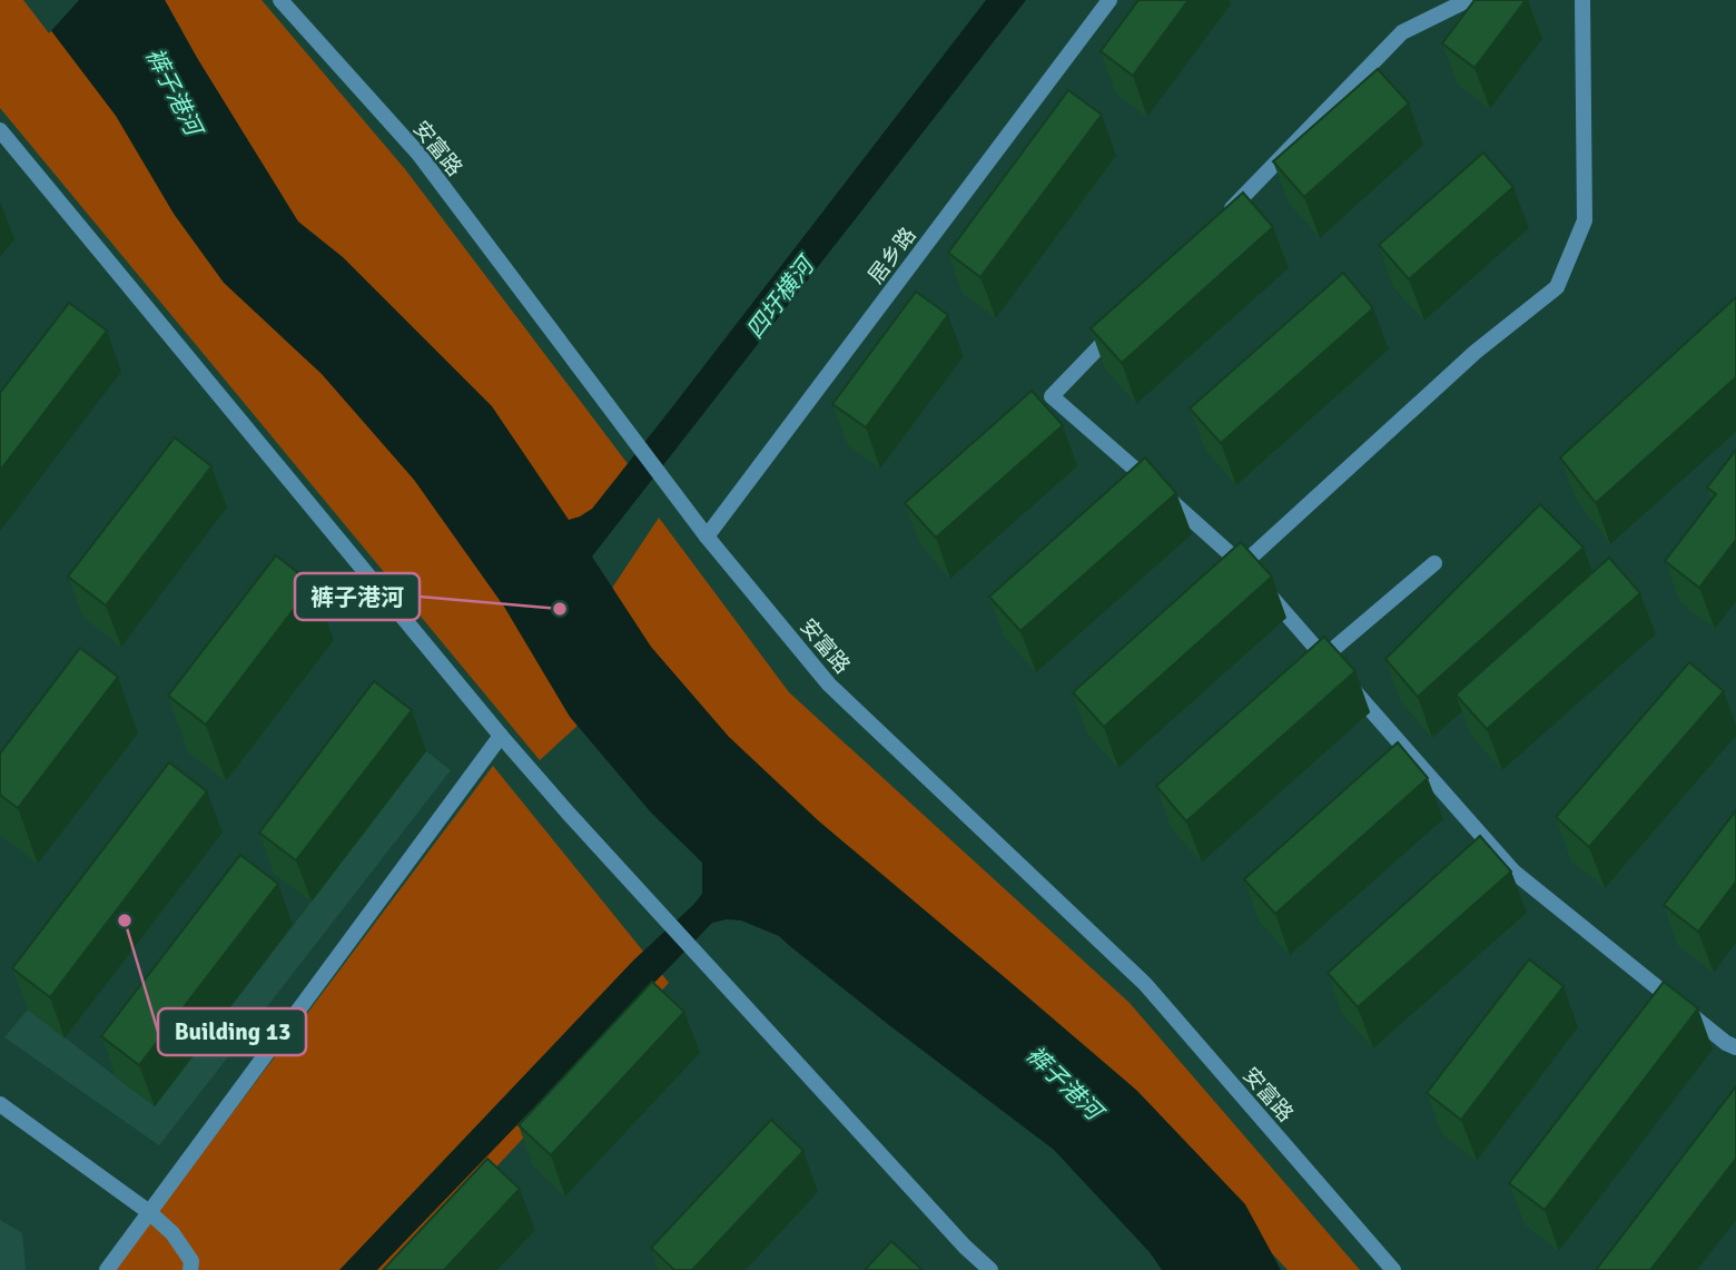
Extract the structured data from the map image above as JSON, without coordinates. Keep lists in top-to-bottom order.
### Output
{
  "streets": {
    "street": ["安富路", "居乡路"]
  },
  "crossings": [
    ["安富路", "居乡路"]
  ],
  "water": ["裤子港河", "四圩横河"],
  "places": ["裤子港河", "Building 13"]
}
